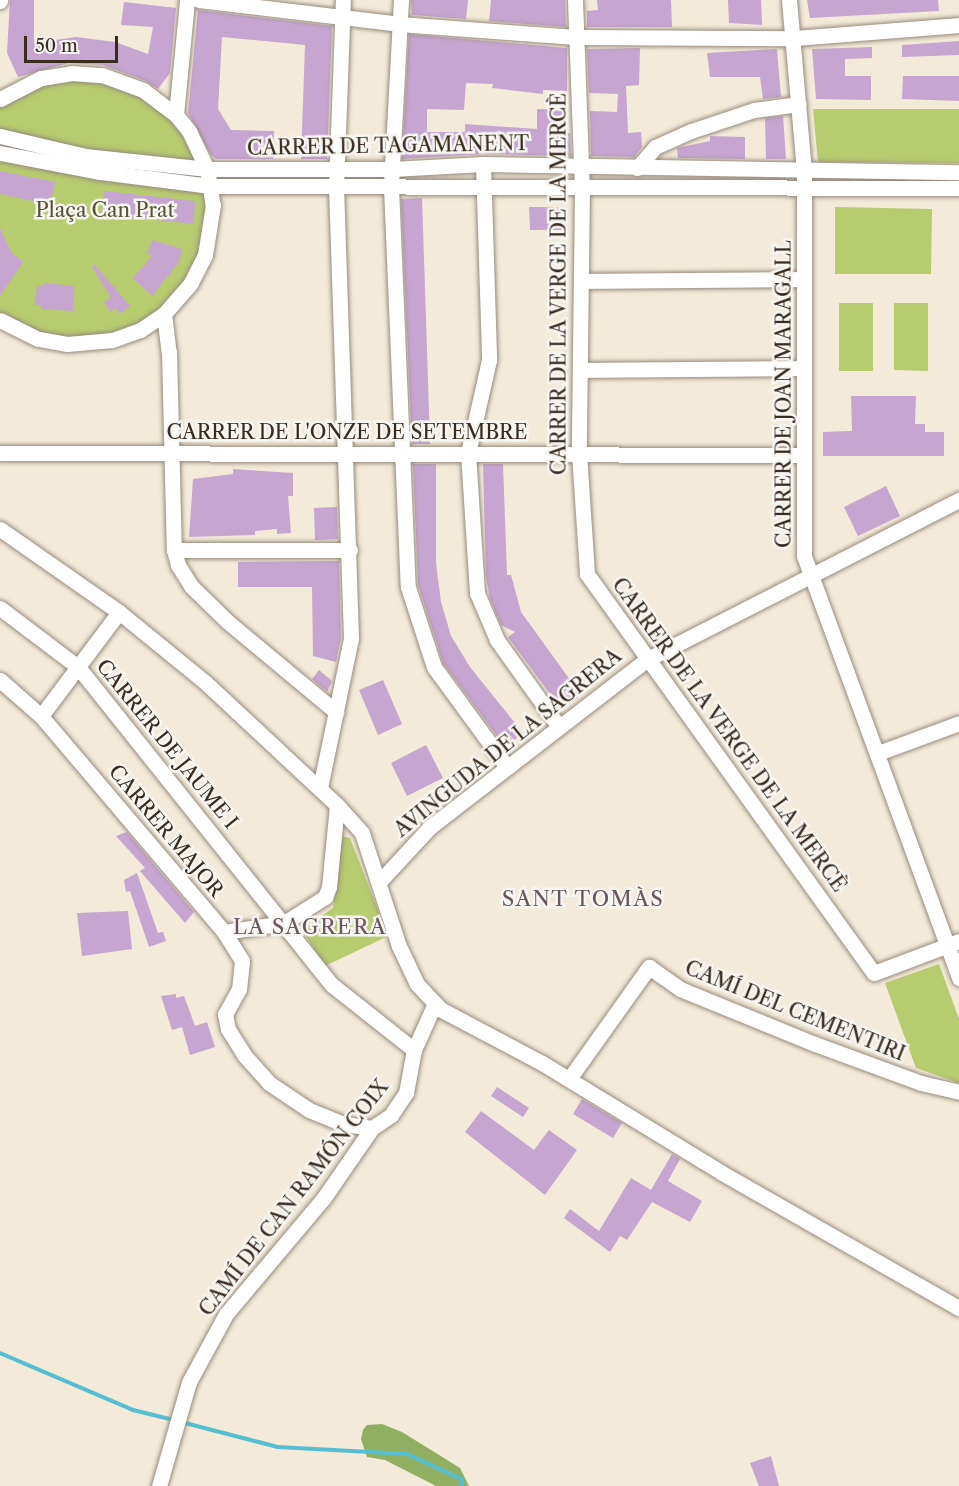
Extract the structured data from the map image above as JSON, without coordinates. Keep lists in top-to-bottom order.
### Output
{
  "streets": {
    "street": [
      "CARRER DE TAGAMANENT",
      "CARRER DE LA VERGE DE LA MERCÈ",
      "CARRER DE JOAN MARAGALL",
      "CARRER DE L'ONZE DE SETEMBRE",
      "AVINGUDA DE LA SAGRERA",
      "CARRER DE JAUME I",
      "CARRER MAJOR",
      "CAMÍ DEL CEMENTIRI",
      "CAMÍ DE CAN RAMÓN COIX"
    ]
  },
  "crossings": [
    ["CARRER DE TAGAMANENT", "CARRER DE LA VERGE DE LA MERCÈ"],
    ["CARRER DE TAGAMANENT", "CARRER DE JOAN MARAGALL"],
    ["CARRER DE LA VERGE DE LA MERCÈ", "CARRER DE JOAN MARAGALL"],
    ["CARRER DE LA VERGE DE LA MERCÈ", "CARRER DE L'ONZE DE SETEMBRE"],
    ["CARRER DE LA VERGE DE LA MERCÈ", "AVINGUDA DE LA SAGRERA"],
    ["CARRER DE JOAN MARAGALL", "CARRER DE L'ONZE DE SETEMBRE"],
    ["CARRER DE JOAN MARAGALL", "AVINGUDA DE LA SAGRERA"],
    ["CARRER DE JAUME I", "CAMÍ DE CAN RAMÓN COIX"],
    ["CARRER MAJOR", "CAMÍ DE CAN RAMÓN COIX"]
  ],
  "districts": ["SANT TOMÀS", "LA SAGRERA"],
  "parks": ["Plaça Can Prat"],
  "scale_bar": "50 m"
}
